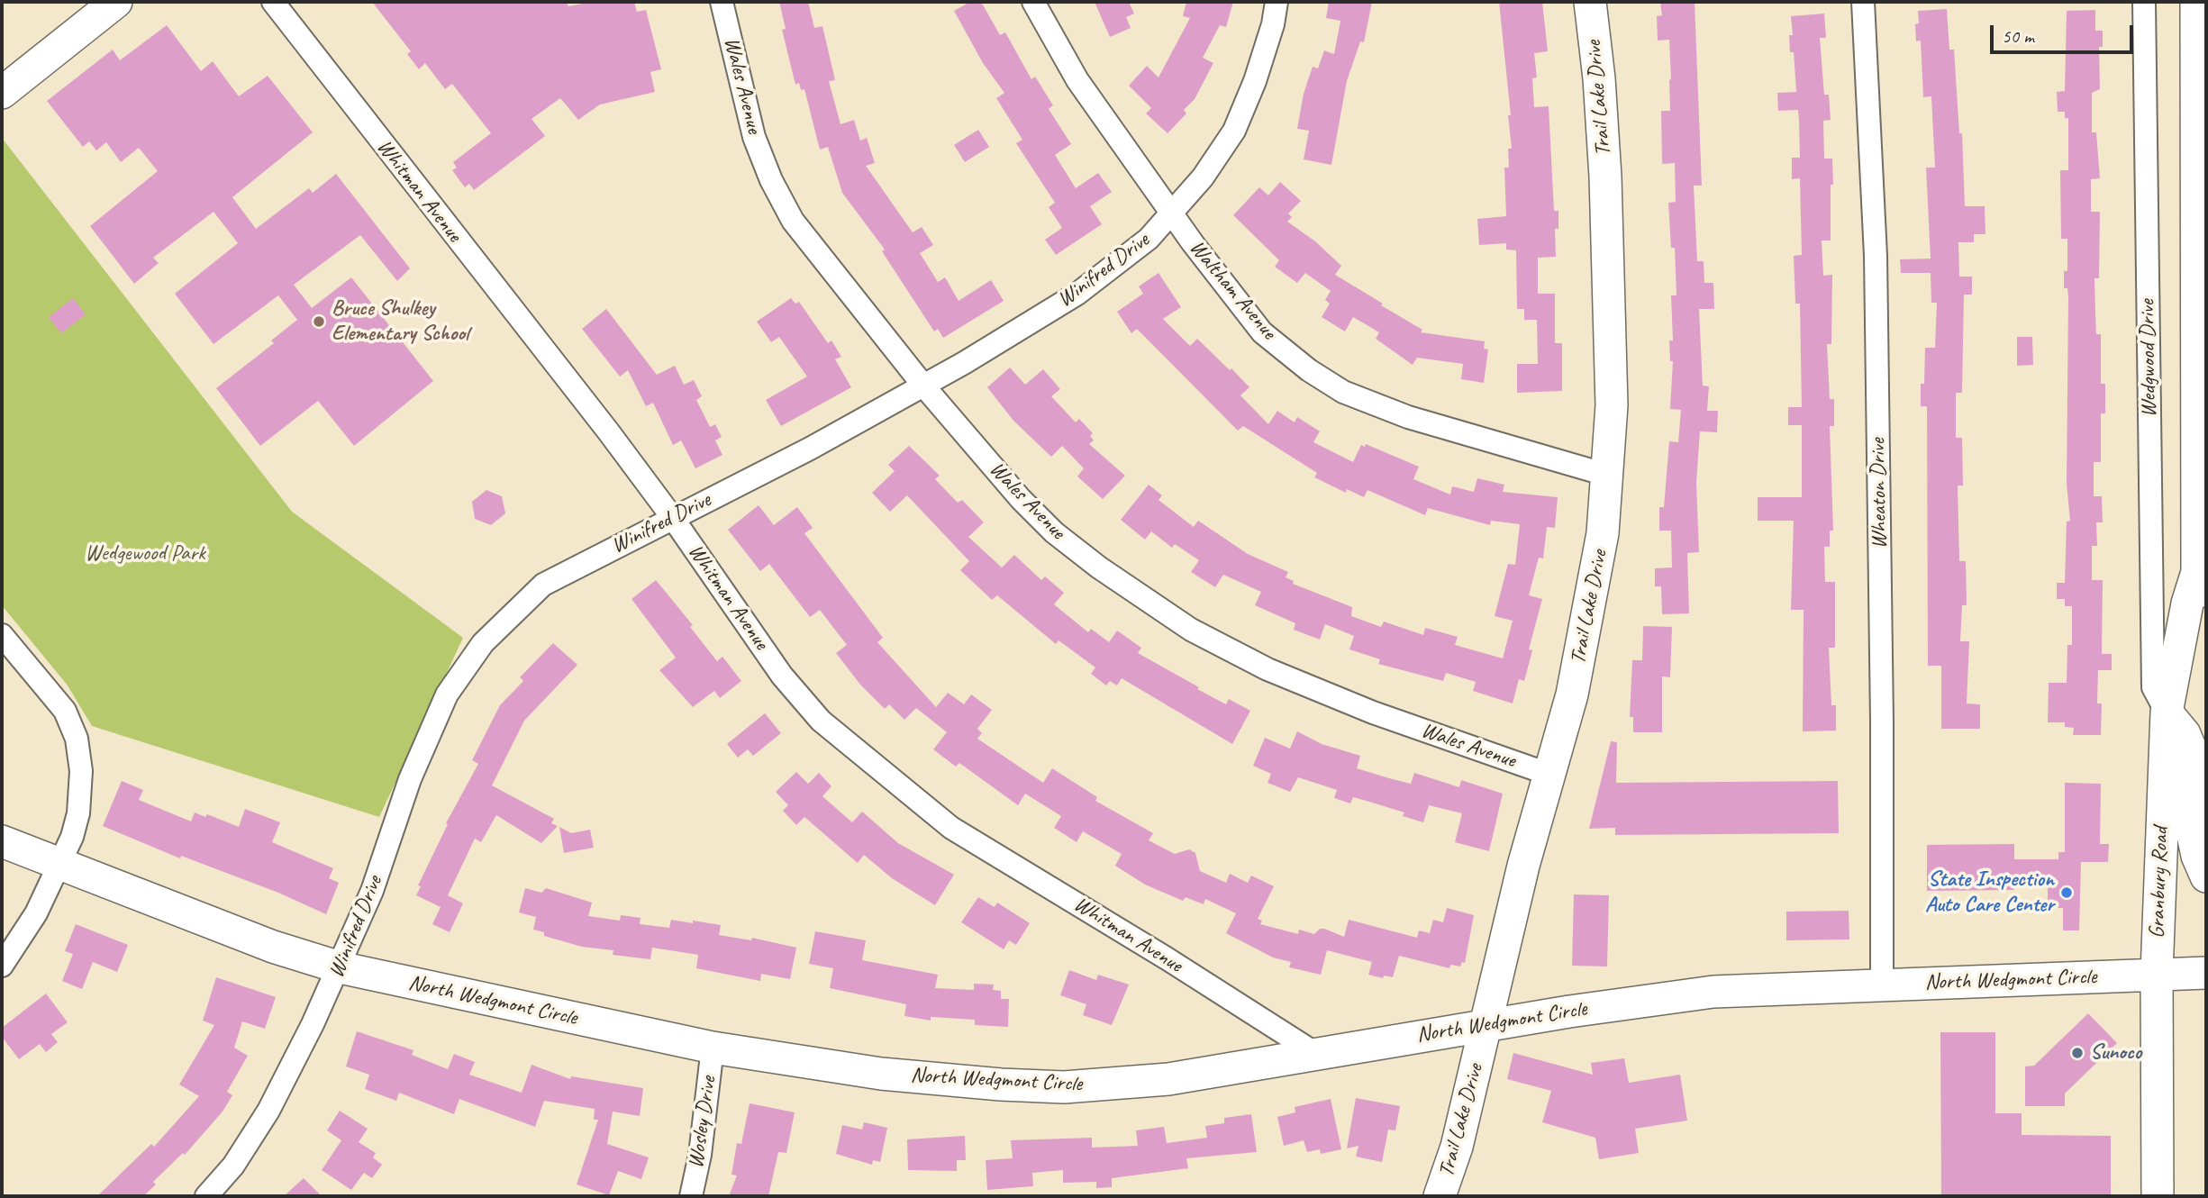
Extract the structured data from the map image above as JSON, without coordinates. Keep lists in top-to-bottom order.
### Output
{
  "streets": {
    "street": [
      "Wales Avenue",
      "Trail Lake Drive",
      "Whitman Avenue",
      "Winifred Drive",
      "Waltham Avenue",
      "Wedgwood Drive",
      "Wheaton Drive",
      "Granbury Road",
      "North Wedgmont Circle",
      "Wosley Drive"
    ]
  },
  "crossings": [
    ["Wales Avenue", "Trail Lake Drive"],
    ["Wales Avenue", "Winifred Drive"],
    ["Trail Lake Drive", "Waltham Avenue"],
    ["Trail Lake Drive", "North Wedgmont Circle"],
    ["Whitman Avenue", "Winifred Drive"],
    ["Whitman Avenue", "North Wedgmont Circle"],
    ["Winifred Drive", "Waltham Avenue"],
    ["Winifred Drive", "North Wedgmont Circle"],
    ["Wedgwood Drive", "Granbury Road"],
    ["Wheaton Drive", "North Wedgmont Circle"],
    ["Granbury Road", "North Wedgmont Circle"],
    ["North Wedgmont Circle", "Wosley Drive"]
  ],
  "parks": ["Wedgewood Park"],
  "places": ["Bruce Shulkey Elementary School", "State Inspection Auto Care Center", "Sunoco"],
  "scale_bar": "50 m"
}
